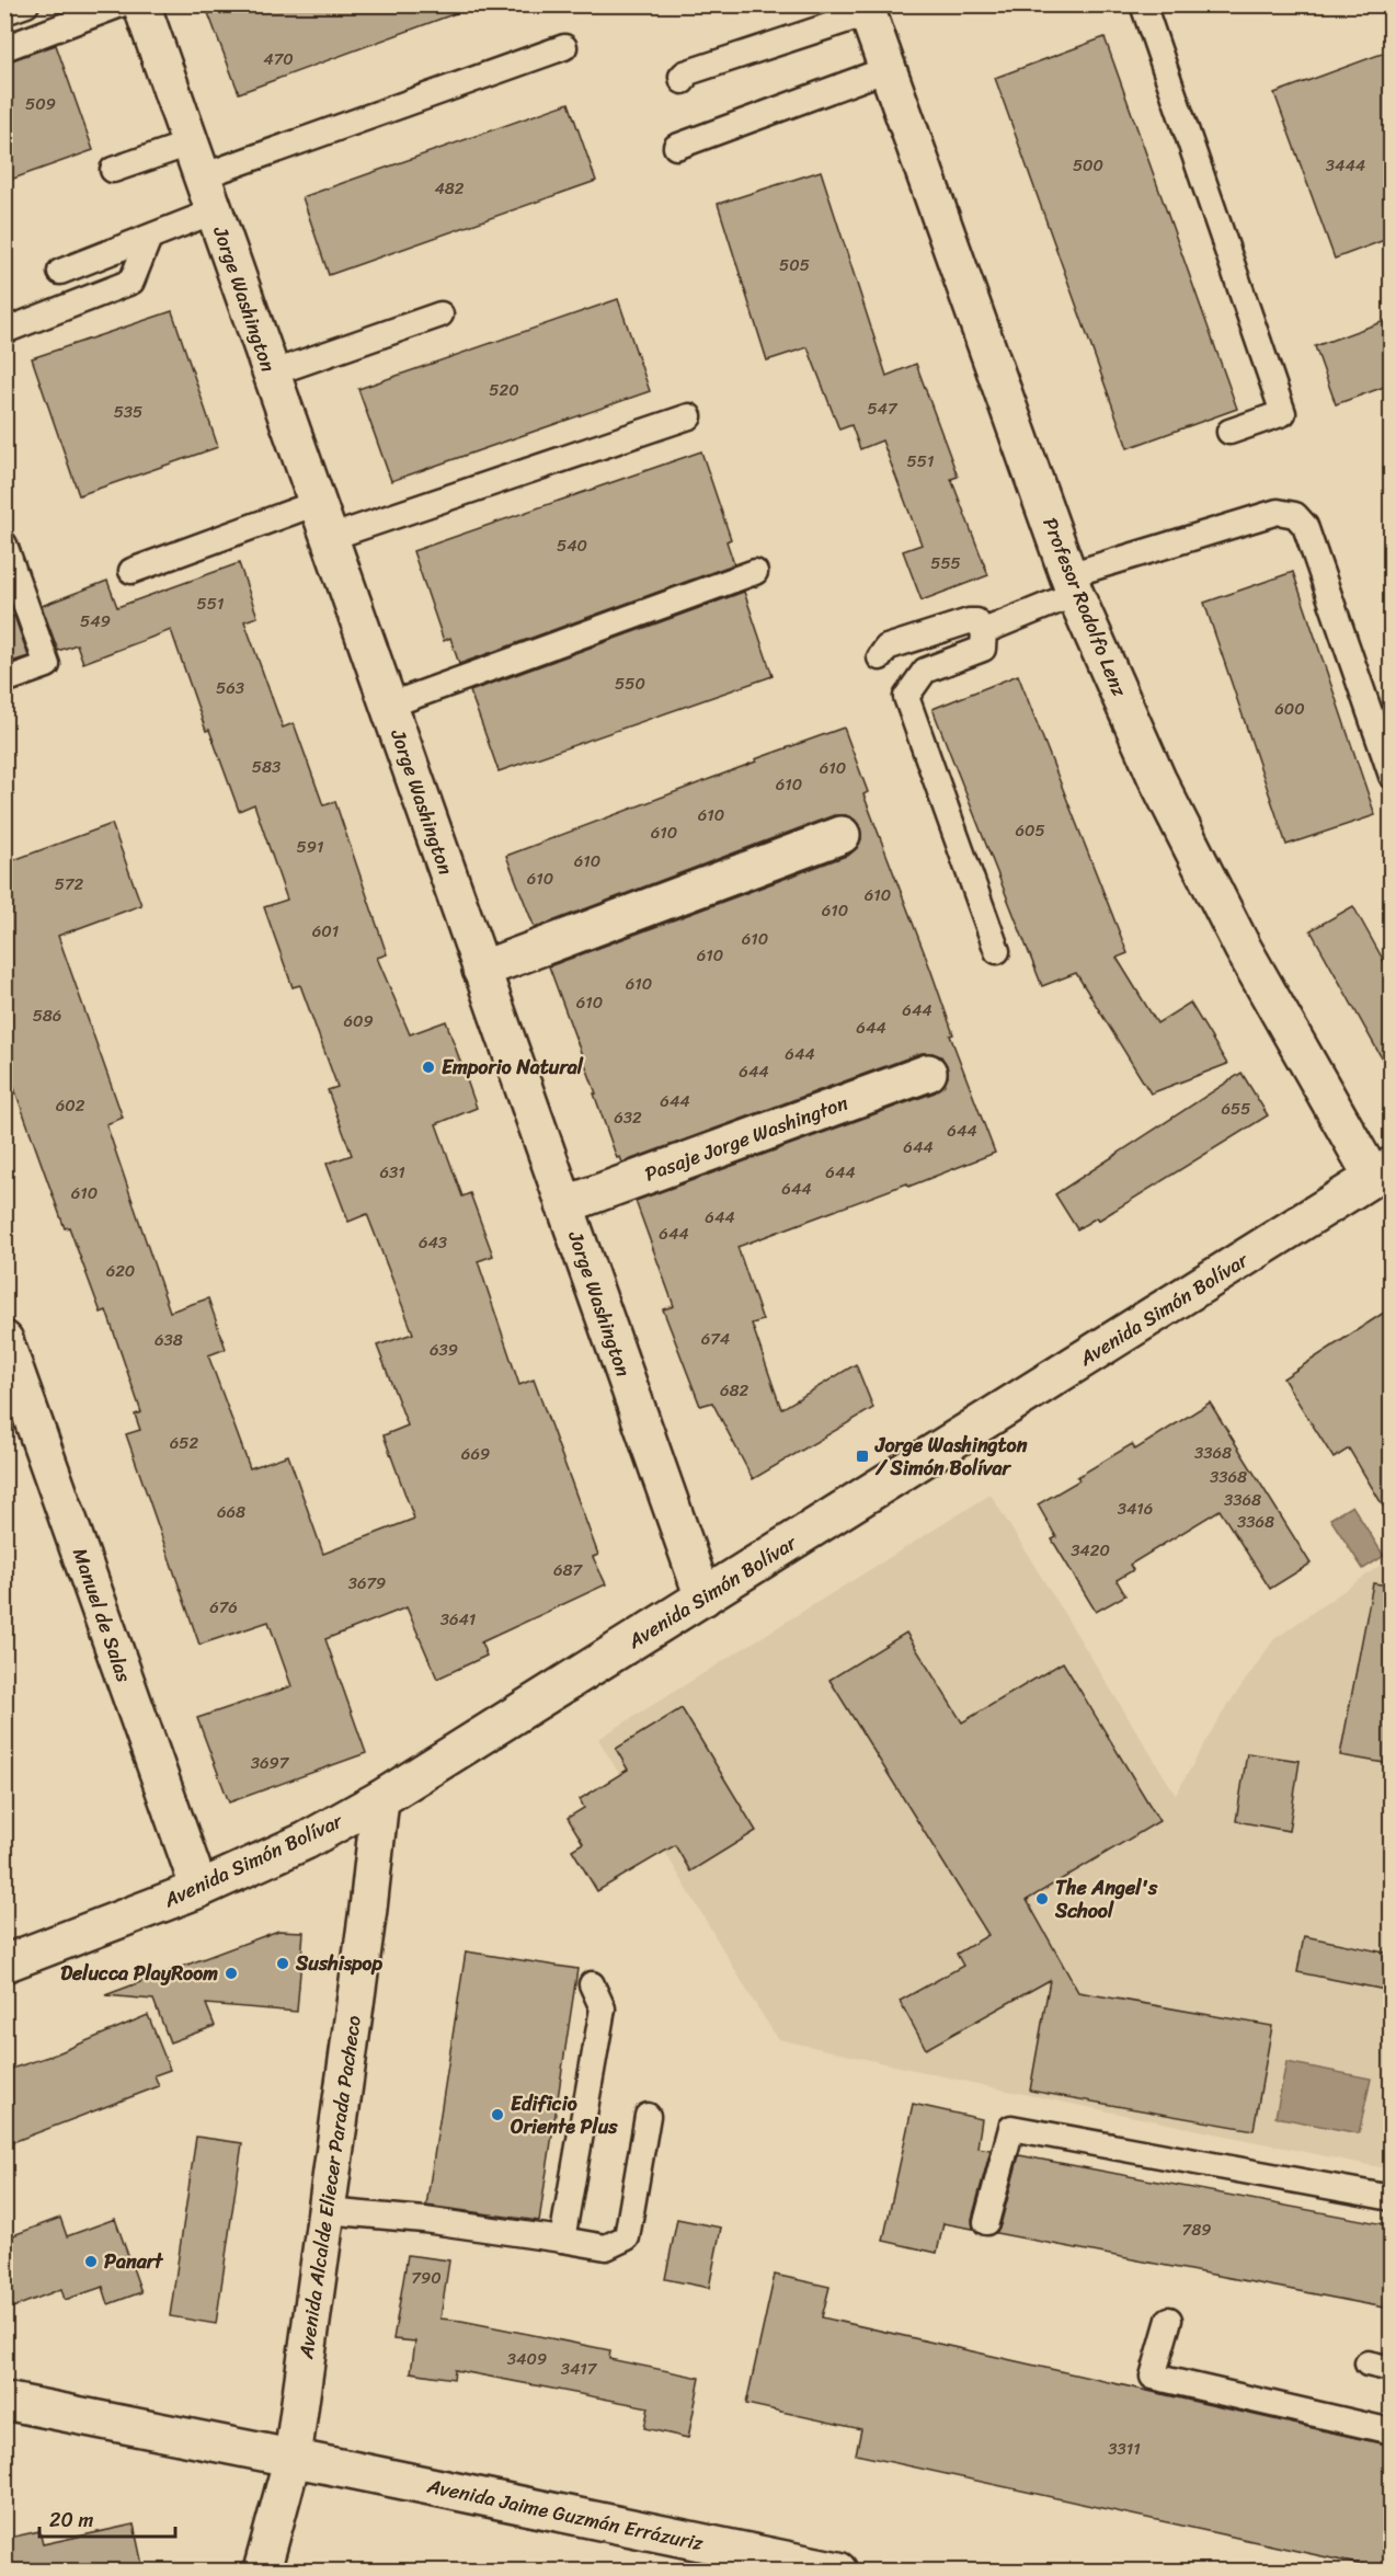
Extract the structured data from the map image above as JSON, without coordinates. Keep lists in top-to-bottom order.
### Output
{
  "streets": {
    "street": [
      "Jorge Washington",
      "Profesor Rodolfo Lenz",
      "Pasaje Jorge Washington",
      "Avenida Simón Bolívar",
      "Manuel de Salas",
      "Avenida Alcalde Eliecer Parada Pacheco",
      "Avenida Jaime Guzmán Errázuriz"
    ]
  },
  "crossings": [
    ["Jorge Washington", "Pasaje Jorge Washington"],
    ["Jorge Washington", "Avenida Simón Bolívar"],
    ["Profesor Rodolfo Lenz", "Avenida Simón Bolívar"],
    ["Avenida Simón Bolívar", "Manuel de Salas"],
    ["Avenida Simón Bolívar", "Avenida Alcalde Eliecer Parada Pacheco"],
    ["Avenida Alcalde Eliecer Parada Pacheco", "Avenida Jaime Guzmán Errázuriz"]
  ],
  "places": {
    "other": [
      "Emporio Natural",
      "The Angel's School",
      "Sushispop",
      "Delucca PlayRoom",
      "Edificio Oriente Plus",
      "Panart"
    ],
    "transit": ["Jorge Washington / Simón Bolívar"]
  },
  "house_numbers": [
    "470",
    "509",
    "500",
    "3444",
    "482",
    "505",
    "520",
    "547",
    "535",
    "551",
    "540",
    "555",
    "551",
    "549",
    "550",
    "563",
    "600",
    "583",
    "610",
    "610",
    "610",
    "605",
    "610",
    "591",
    "610",
    "610",
    "572",
    "610",
    "610",
    "601",
    "610",
    "610",
    "610",
    "610",
    "644",
    "586",
    "609",
    "644",
    "644",
    "644",
    "644",
    "602",
    "655",
    "632",
    "644",
    "644",
    "631",
    "644",
    "644",
    "610",
    "644",
    "644",
    "643",
    "620",
    "674",
    "638",
    "639",
    "682",
    "652",
    "3368",
    "669",
    "3368",
    "3368",
    "3416",
    "668",
    "3368",
    "3420",
    "687",
    "3679",
    "676",
    "3641",
    "3697",
    "789",
    "790",
    "3409",
    "3417",
    "3311"
  ],
  "scale_bar": "20 m"
}
